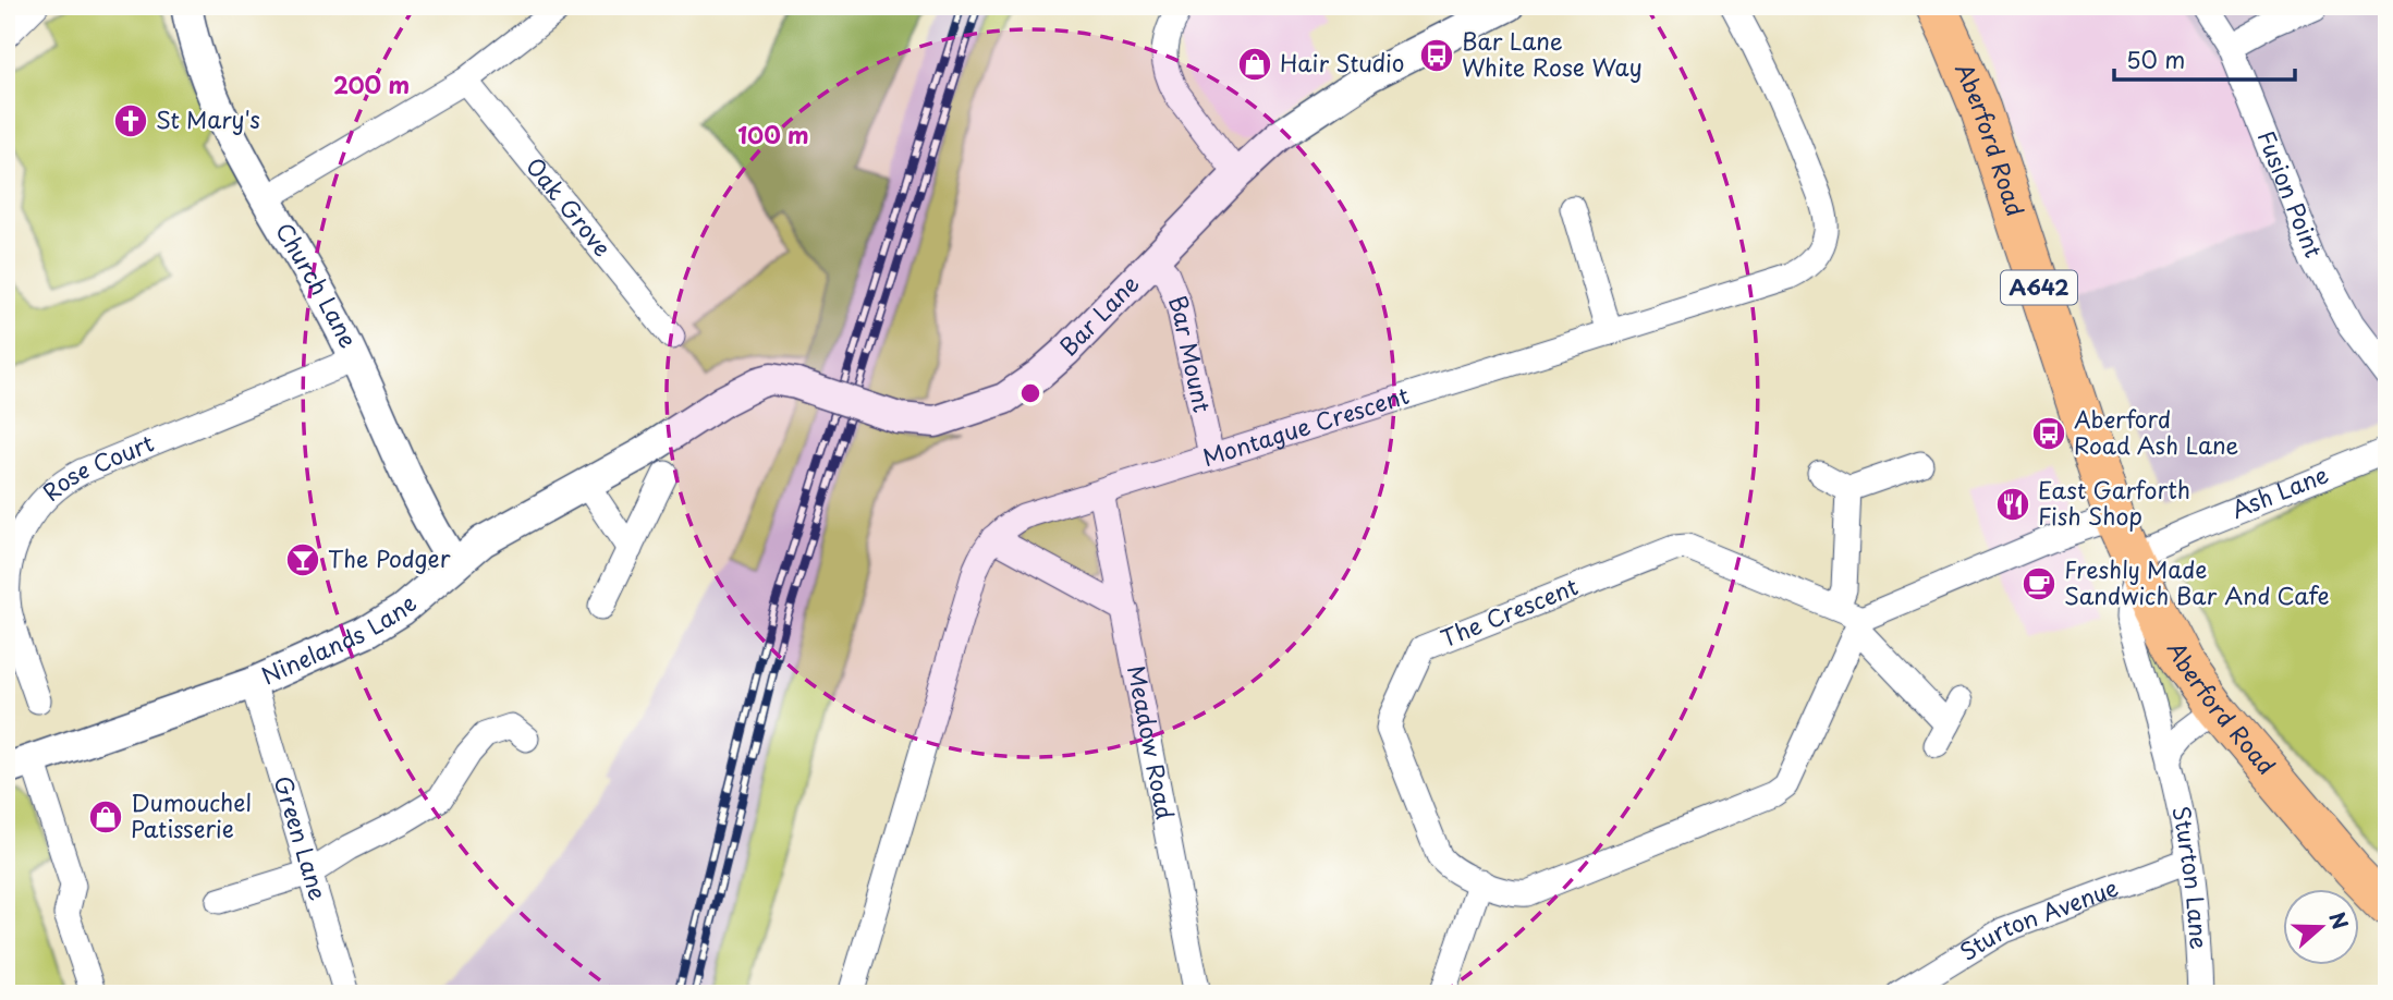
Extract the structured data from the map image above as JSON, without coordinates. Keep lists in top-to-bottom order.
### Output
{
  "streets": {
    "main road": ["Aberford Road", "A642"],
    "street": [
      "Fusion Point",
      "Oak Grove",
      "Church Lane",
      "Bar Lane",
      "Bar Mount",
      "Montague Crescent",
      "Rose Court",
      "Ash Lane",
      "The Crescent",
      "Ninelands Lane",
      "Meadow Road",
      "Green Lane",
      "Sturton Lane",
      "Sturton Avenue"
    ]
  },
  "crossings": [
    ["Aberford Road", "Ash Lane"],
    ["Aberford Road", "Sturton Lane"],
    ["Church Lane", "Rose Court"],
    ["Church Lane", "Ninelands Lane"],
    ["Bar Lane", "Bar Mount"],
    ["Bar Lane", "Ninelands Lane"],
    ["Bar Mount", "Montague Crescent"],
    ["Montague Crescent", "Meadow Road"],
    ["Ash Lane", "Sturton Lane"],
    ["Ninelands Lane", "Green Lane"],
    ["Sturton Lane", "Sturton Avenue"]
  ],
  "places": {
    "bus stop": ["Bar Lane White Rose Way", "Aberford Road Ash Lane"],
    "shop": ["Hair Studio", "Dumouchel Patisserie"],
    "church": ["St Mary's"],
    "restaurant": ["East Garforth Fish Shop"],
    "bar": ["The Podger"],
    "cafe": ["Freshly Made Sandwich Bar And Cafe"]
  },
  "scale_bar": "50 m",
  "north": "right",
  "rings": ["200 m", "100 m"]
}
